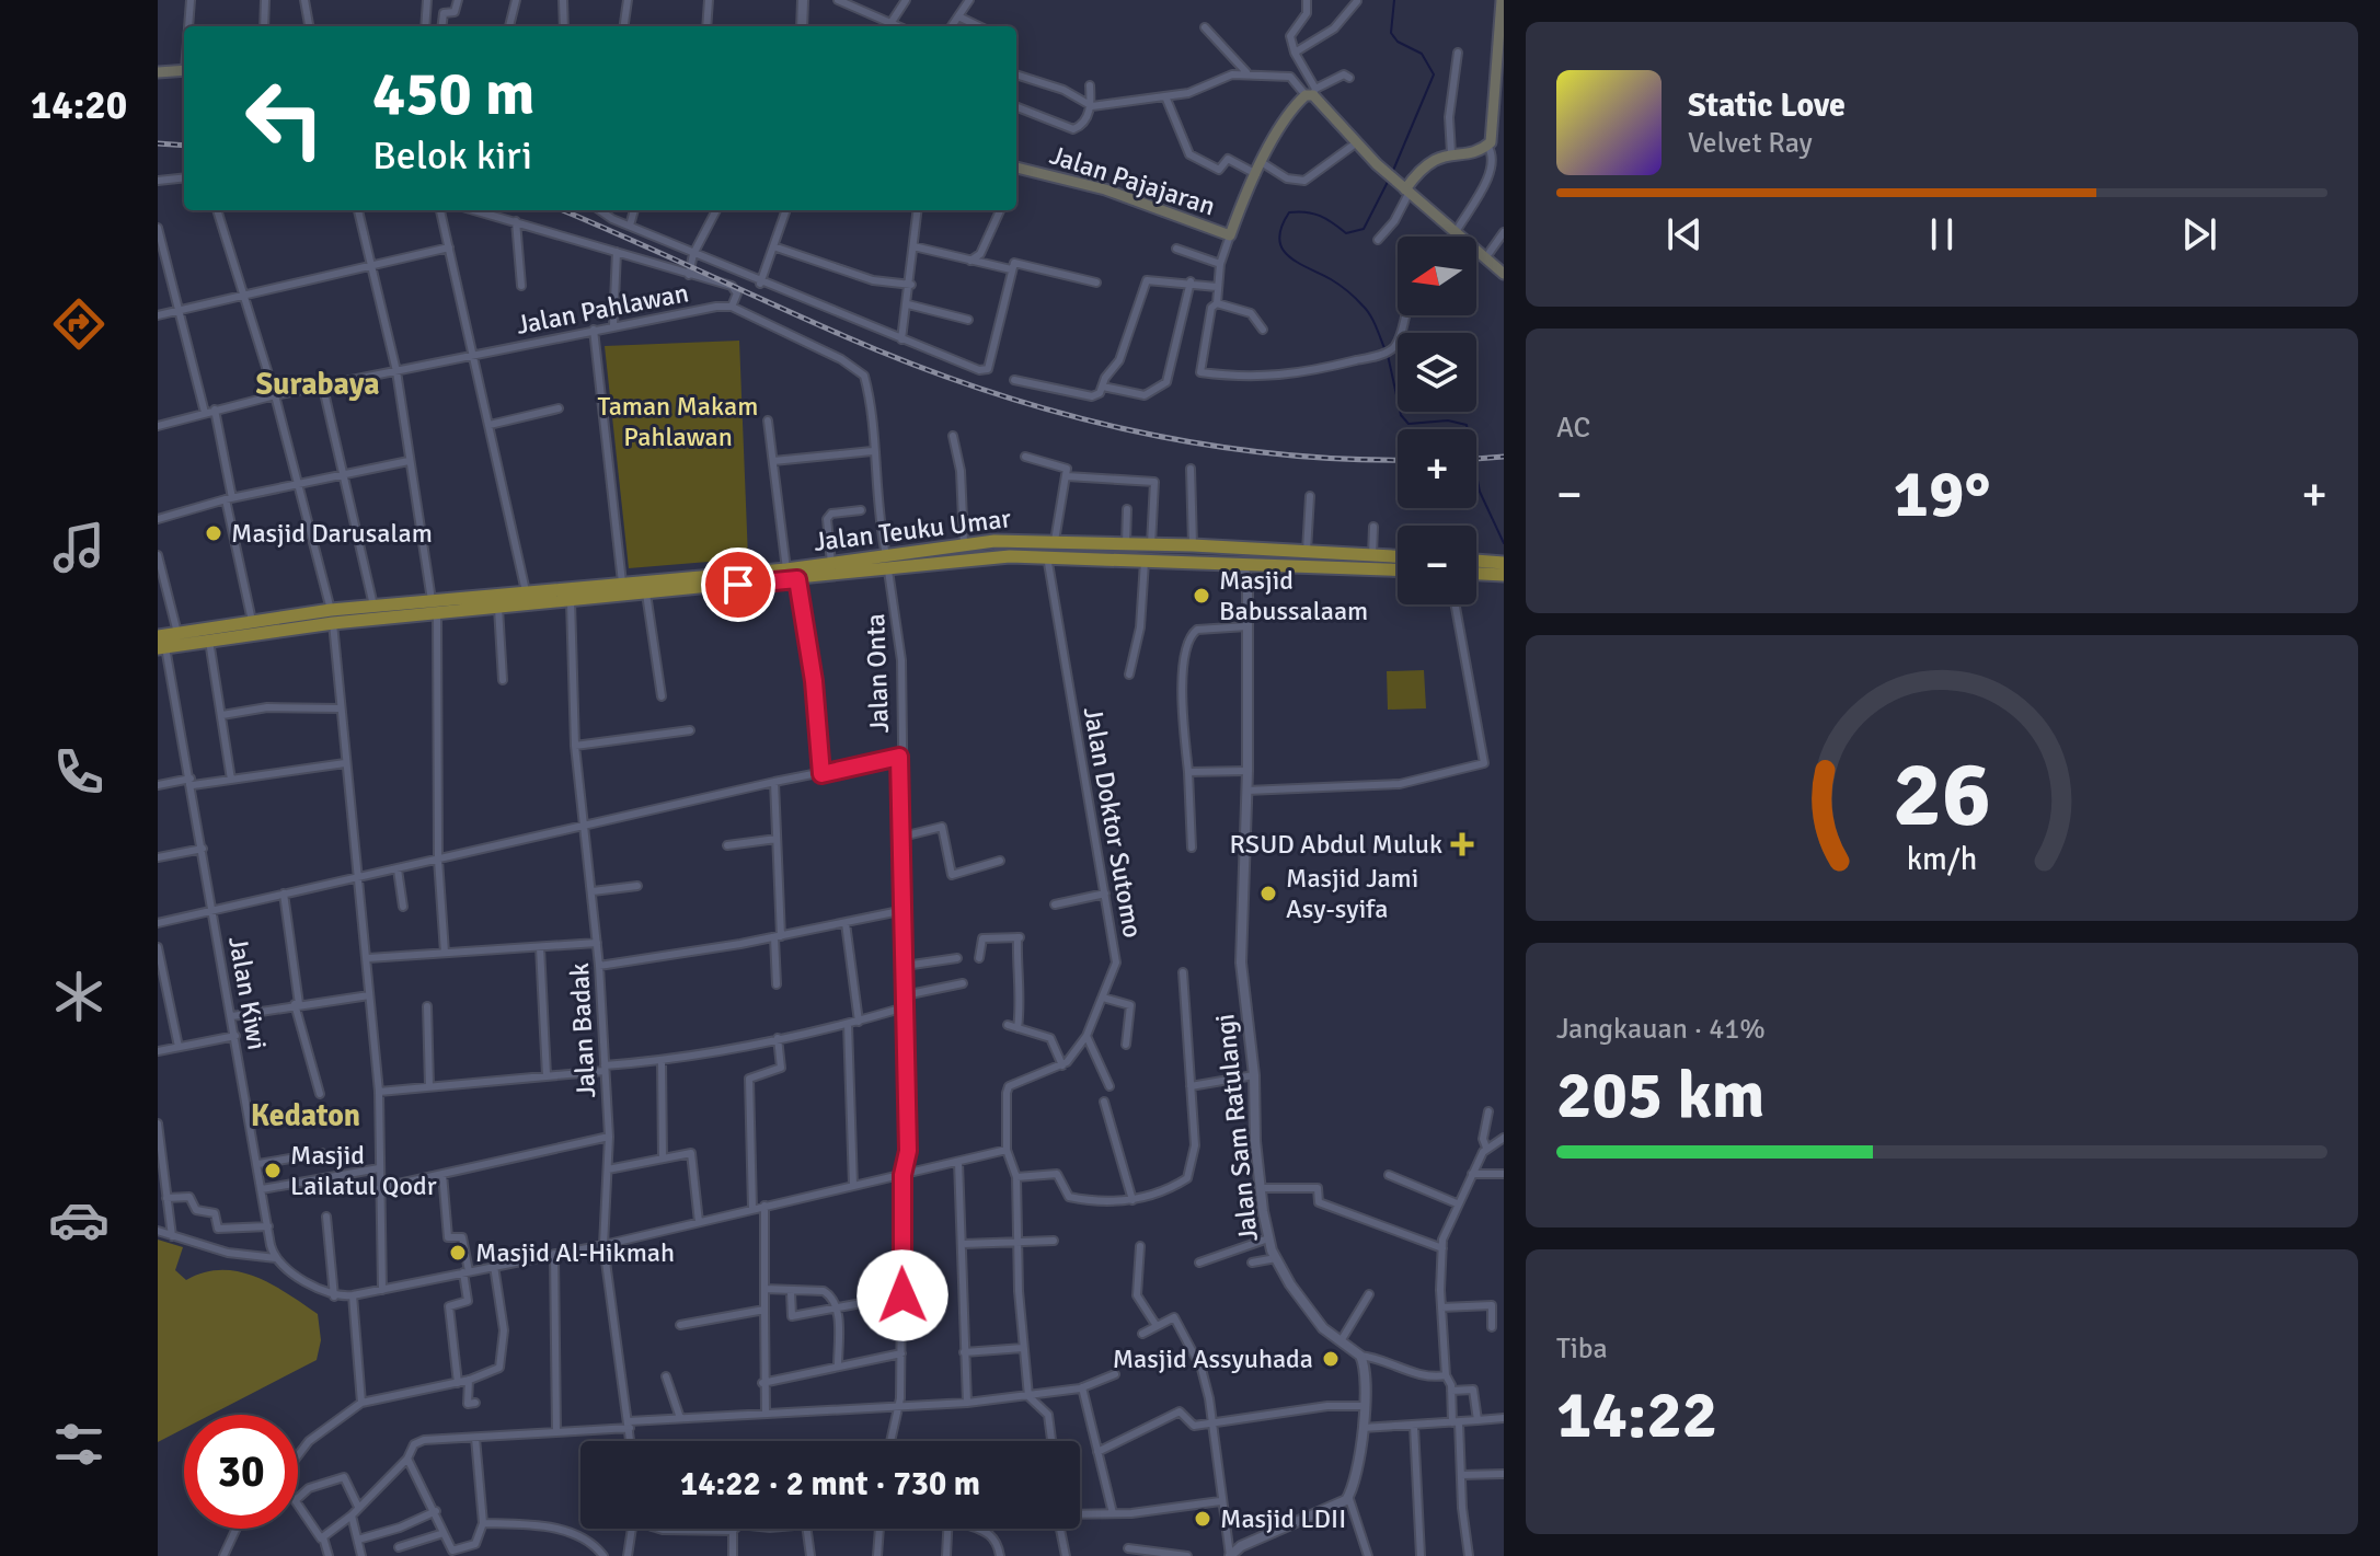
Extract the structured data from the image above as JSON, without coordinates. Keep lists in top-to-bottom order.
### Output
{
  "streets": {
    "highway": ["Jalan Teuku Umar"],
    "main road": ["Jalan Pajajaran"],
    "street": [
      "Jalan Pahlawan",
      "Jalan Onta",
      "Jalan Doktor Sutomo",
      "Jalan Kiwi",
      "Jalan Badak",
      "Jalan Sam Ratulangi"
    ]
  },
  "crossings": [
    ["Jalan Teuku Umar", "Jalan Onta"],
    ["Jalan Teuku Umar", "Jalan Doktor Sutomo"],
    ["Jalan Teuku Umar", "Jalan Kiwi"],
    ["Jalan Teuku Umar", "Jalan Badak"],
    ["Jalan Teuku Umar", "Jalan Sam Ratulangi"]
  ],
  "districts": ["Surabaya", "Kedaton"],
  "parks": ["Taman Makam Pahlawan"],
  "places": {
    "other": [
      "Masjid Darusalam",
      "Masjid Babussalaam",
      "Masjid Jami Asy-syifa",
      "Masjid Lailatul Qodr",
      "Masjid Al-Hikmah",
      "Masjid Assyuhada",
      "Masjid LDII"
    ],
    "health": ["RSUD Abdul Muluk"]
  },
  "north": "left",
  "page": {
    "tabs": "14:20",
    "turn": ["450 m", "Belok kiri"],
    "song": ["Static Love", "Velvet Ray"],
    "map_buttons": ["+", "−"],
    "tile": [
      "AC",
      ["Jangkauan · 41%", "205 km"],
      ["Tiba", "14:22"]
    ],
    "heat": ["−", "19°", "+"],
    "limit": "30",
    "trip": "14:22 · 2 mnt · 730 m",
    "gauge": ["26", "km/h"]
  }
}
